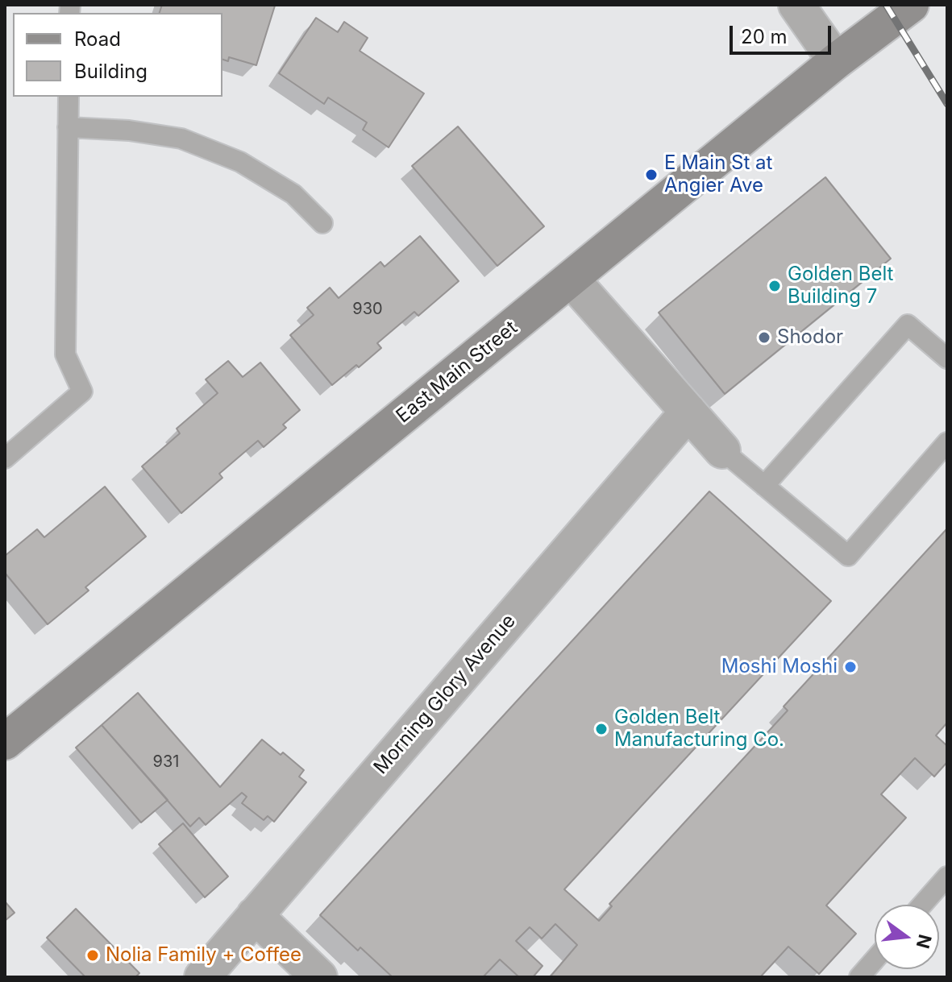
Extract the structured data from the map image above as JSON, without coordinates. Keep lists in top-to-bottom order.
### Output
{
  "streets": {
    "street": ["East Main Street", "Morning Glory Avenue"]
  },
  "places": [
    "E Main St at Angier Ave",
    "Golden Belt Building 7",
    "Shodor",
    "Moshi Moshi",
    "Golden Belt Manufacturing Co.",
    "Nolia Family + Coffee"
  ],
  "house_numbers": ["930", "931"],
  "legend": ["Road", "Building"],
  "scale_bar": "20 m",
  "north": "right"
}
